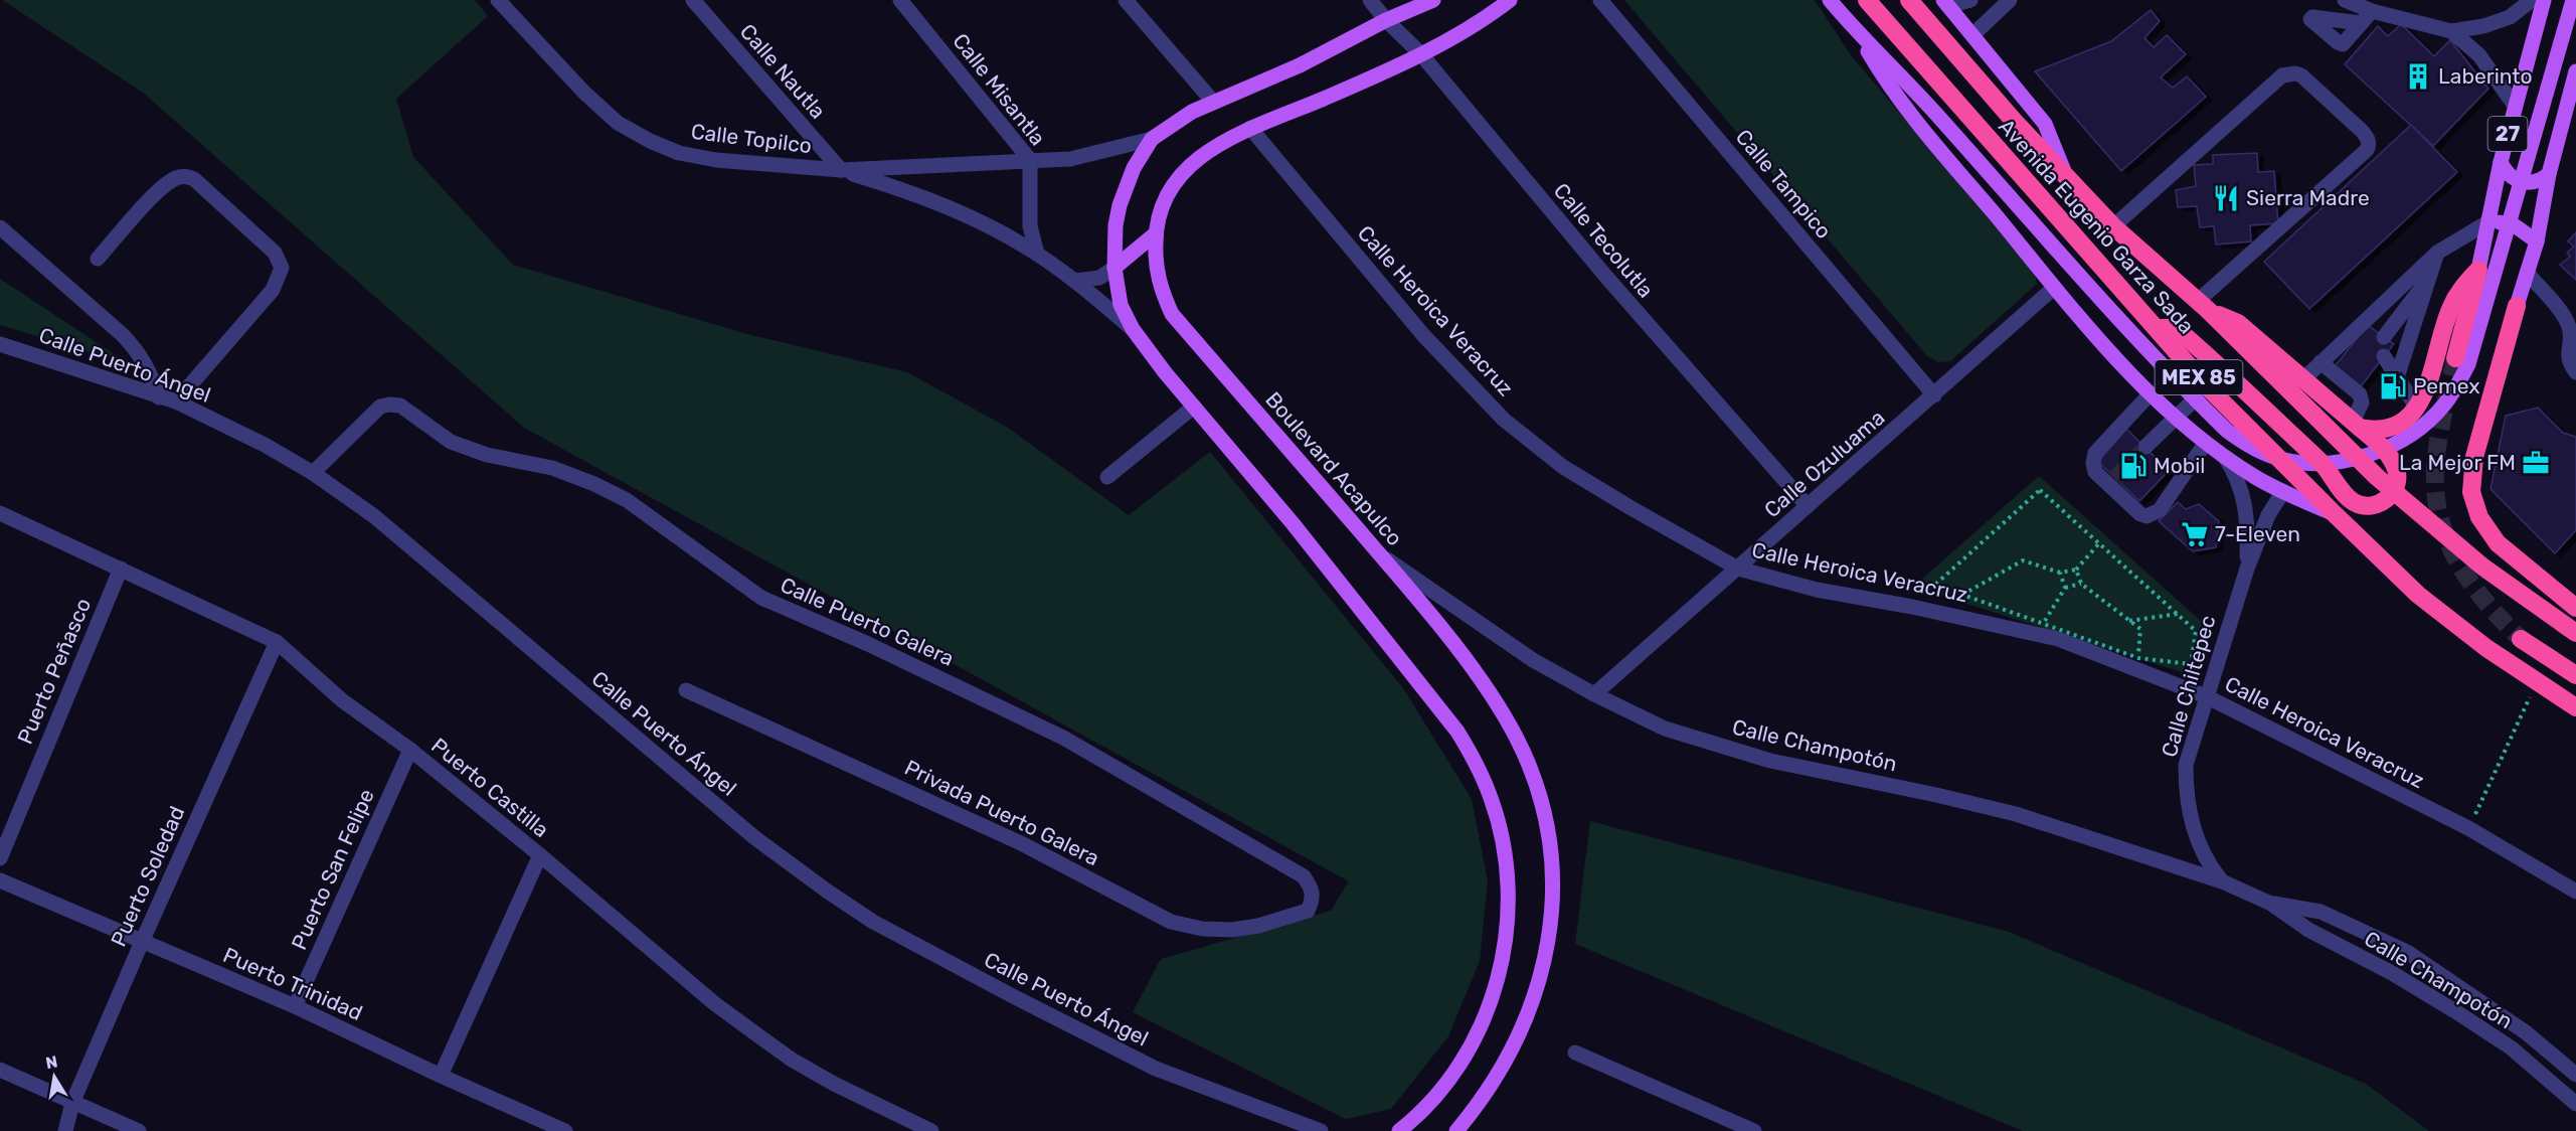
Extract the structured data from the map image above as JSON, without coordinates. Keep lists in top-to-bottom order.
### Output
{
  "streets": {
    "highway": ["Avenida Eugenio Garza Sada", "MEX 85"],
    "main road": ["27", "Boulevard Acapulco"],
    "street": [
      "Calle Nautla",
      "Calle Misantla",
      "Calle Topilco",
      "Calle Tampico",
      "Calle Tecolutla",
      "Calle Heroica Veracruz",
      "Calle Puerto Ángel",
      "Calle Ozuluama",
      "Calle Puerto Galera",
      "Puerto Peñasco",
      "Calle Chiltepec",
      "Calle Champotón",
      "Puerto Castilla",
      "Privada Puerto Galera",
      "Puerto San Felipe",
      "Puerto Soledad",
      "Puerto Trinidad"
    ]
  },
  "crossings": [
    ["Calle Nautla", "Calle Topilco"],
    ["Calle Misantla", "Calle Topilco"],
    ["Calle Tampico", "Calle Ozuluama"],
    ["Calle Tecolutla", "Calle Ozuluama"],
    ["Calle Tecolutla", "Boulevard Acapulco"],
    ["Calle Heroica Veracruz", "Calle Ozuluama"],
    ["Calle Heroica Veracruz", "Boulevard Acapulco"],
    ["Calle Heroica Veracruz", "Calle Chiltepec"],
    ["Calle Puerto Ángel", "Calle Puerto Galera"],
    ["Calle Ozuluama", "Calle Champotón"],
    ["Boulevard Acapulco", "Calle Champotón"],
    ["Calle Puerto Galera", "Privada Puerto Galera"],
    ["Puerto Peñasco", "Puerto Castilla"],
    ["Calle Chiltepec", "Calle Champotón"],
    ["Puerto Castilla", "Puerto San Felipe"],
    ["Puerto Castilla", "Puerto Soledad"],
    ["Puerto San Felipe", "Puerto Trinidad"],
    ["Puerto Soledad", "Puerto Trinidad"]
  ],
  "places": {
    "building": ["Laberinto"],
    "restaurant": ["Sierra Madre"],
    "fuel station": ["Pemex", "Mobil"],
    "office": ["La Mejor FM"],
    "supermarket": ["7-Eleven"]
  },
  "north": "top"
}
